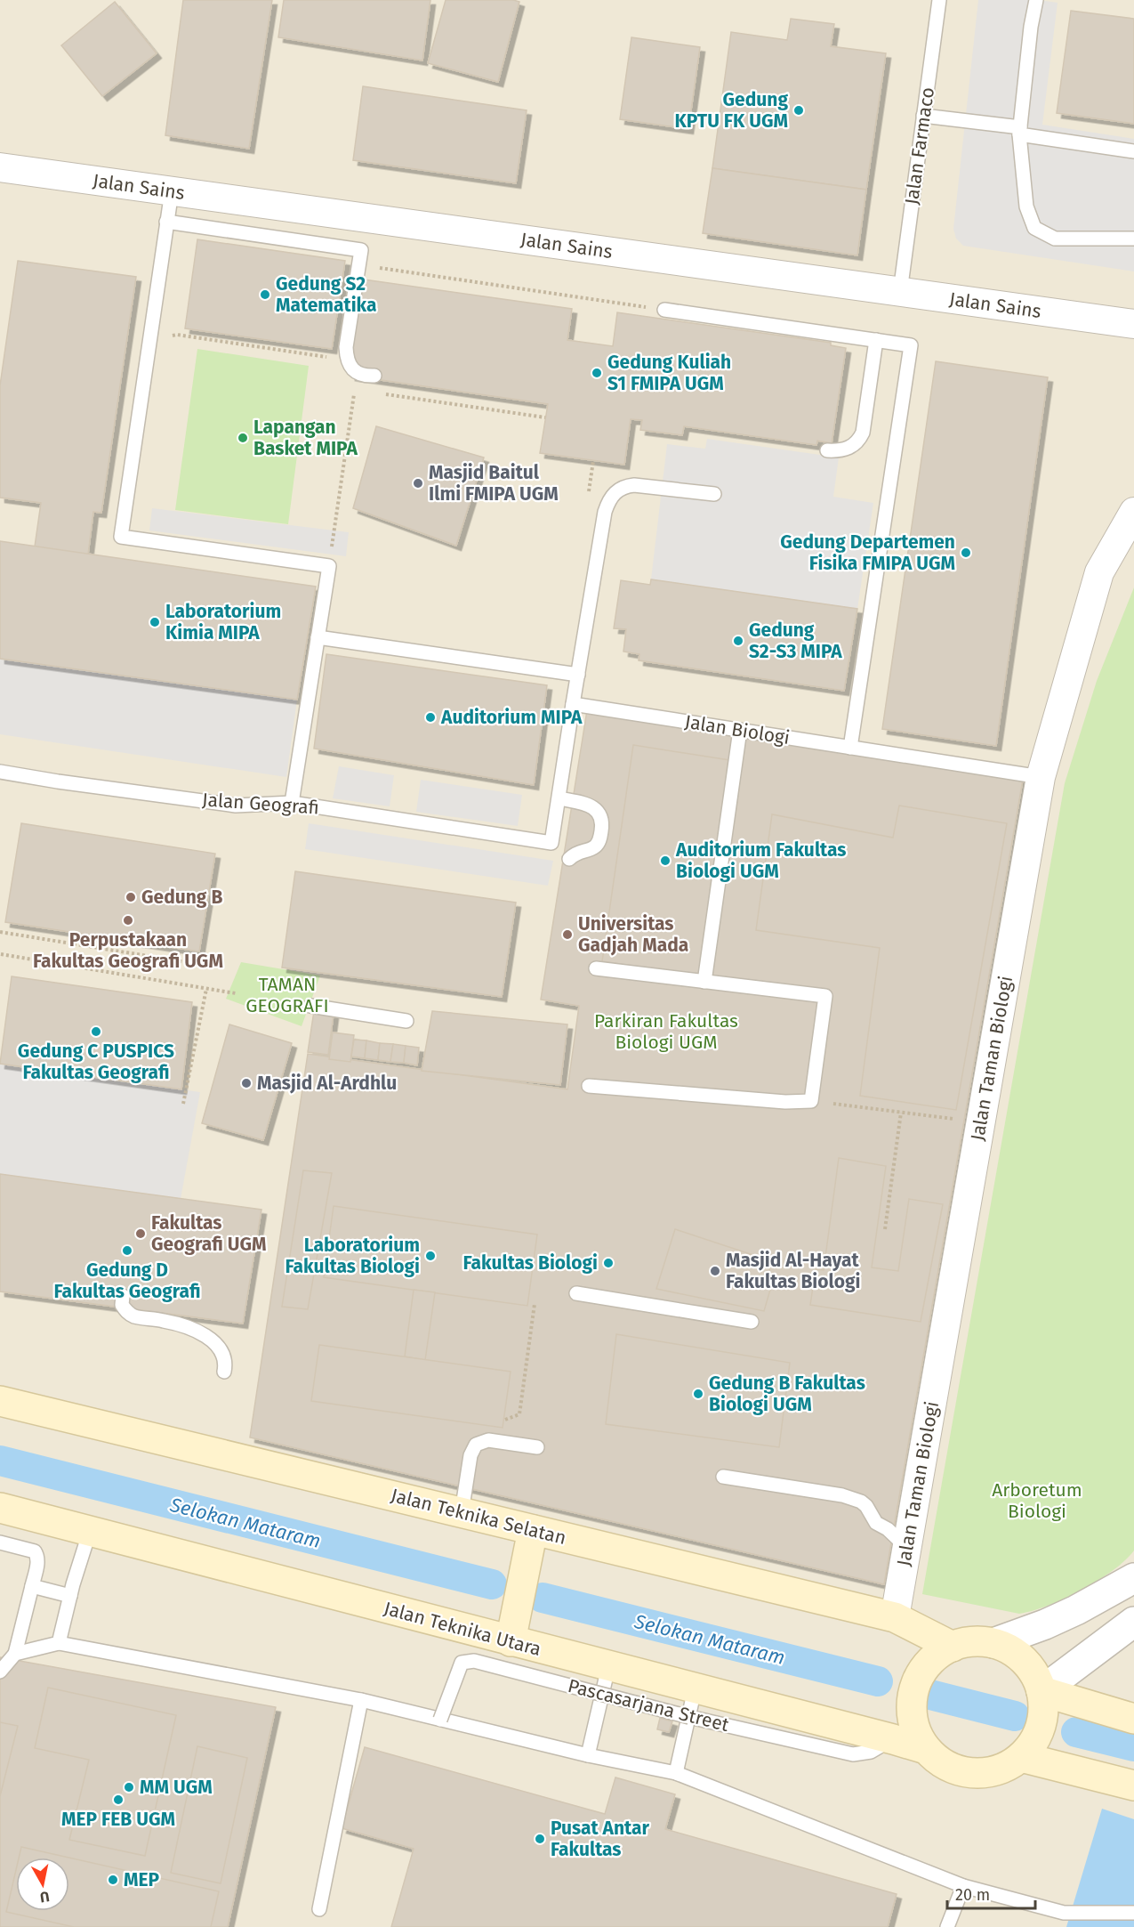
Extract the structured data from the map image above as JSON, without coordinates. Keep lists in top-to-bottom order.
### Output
{
  "streets": {
    "main road": ["Jalan Teknika Selatan", "Jalan Teknika Utara"],
    "street": ["Jalan Sains", "Jalan Taman Biologi"],
    "lane": [
      "Jalan Farmaco",
      "Jalan Biologi",
      "Jalan Geografi",
      "Pascasarjana Street"
    ]
  },
  "crossings": [
    ["Jalan Farmaco", "Jalan Sains"],
    ["Jalan Biologi", "Jalan Taman Biologi"],
    ["Jalan Taman Biologi", "Jalan Teknika Selatan"],
    ["Jalan Teknika Selatan", "Jalan Teknika Utara"],
    ["Jalan Teknika Utara", "Pascasarjana Street"]
  ],
  "water": ["Selokan Mataram"],
  "parks": ["TAMAN GEOGRAFI", "Parkiran Fakultas Biologi UGM", "Arboretum Biologi"],
  "places": [
    "Gedung KPTU FK UGM",
    "Gedung S2 Matematika",
    "Gedung Kuliah S1 FMIPA UGM",
    "Lapangan Basket MIPA",
    "Masjid Baitul Ilmi FMIPA UGM",
    "Gedung Departemen Fisika FMIPA UGM",
    "Laboratorium Kimia MIPA",
    "Gedung S2-S3 MIPA",
    "Auditorium MIPA",
    "Auditorium Fakultas Biologi UGM",
    "Gedung B",
    "Perpustakaan Fakultas Geografi UGM",
    "Universitas Gadjah Mada",
    "Gedung C PUSPICS Fakultas Geografi",
    "Masjid Al-Ardhlu",
    "Fakultas Geografi UGM",
    "Gedung D Fakultas Geografi",
    "Laboratorium Fakultas Biologi",
    "Fakultas Biologi",
    "Masjid Al-Hayat Fakultas Biologi",
    "Gedung B Fakultas Biologi UGM",
    "MM UGM",
    "MEP FEB UGM",
    "Pusat Antar Fakultas",
    "MEP"
  ],
  "scale_bar": "20 m",
  "north": "bottom"
}
